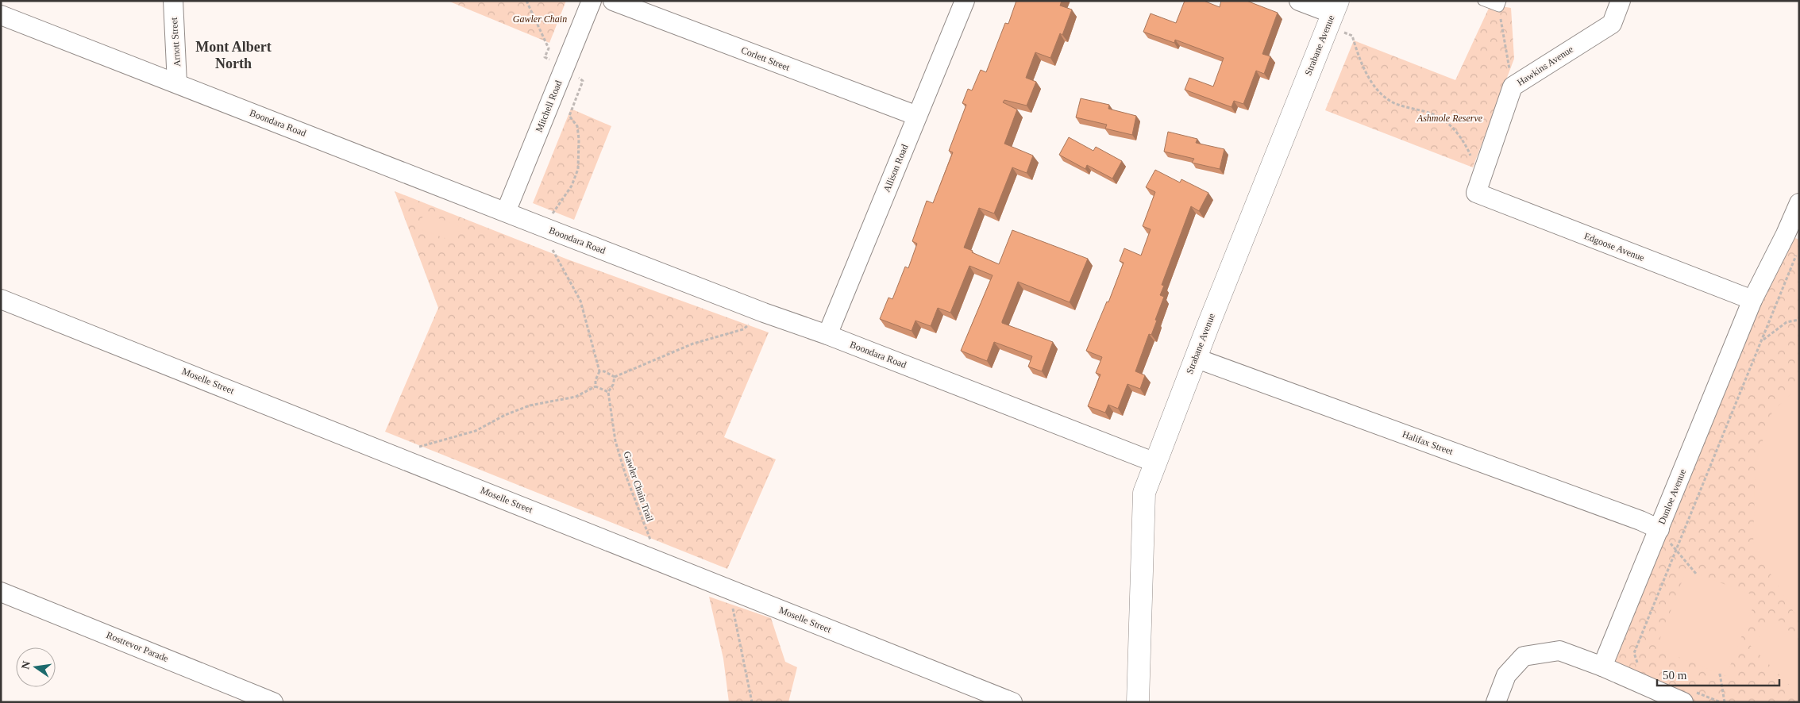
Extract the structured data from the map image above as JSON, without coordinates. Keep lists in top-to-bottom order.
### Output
{
  "streets": {
    "street": [
      "Arnott Street",
      "Strabane Avenue",
      "Corlett Street",
      "Hawkins Avenue",
      "Mitchell Road",
      "Boondara Road",
      "Allison Road",
      "Edgoose Avenue",
      "Moselle Street",
      "Halifax Street",
      "Dunloe Avenue",
      "Rostrevor Parade"
    ],
    "path": ["Gawler Chain Trail"]
  },
  "crossings": [
    ["Arnott Street", "Boondara Road"],
    ["Strabane Avenue", "Boondara Road"],
    ["Strabane Avenue", "Halifax Street"],
    ["Corlett Street", "Allison Road"],
    ["Hawkins Avenue", "Edgoose Avenue"],
    ["Mitchell Road", "Boondara Road"],
    ["Boondara Road", "Allison Road"],
    ["Edgoose Avenue", "Dunloe Avenue"],
    ["Halifax Street", "Dunloe Avenue"]
  ],
  "districts": ["Mont Albert North"],
  "parks": ["Gawler Chain", "Ashmole Reserve"],
  "scale_bar": "50 m",
  "north": "left"
}
